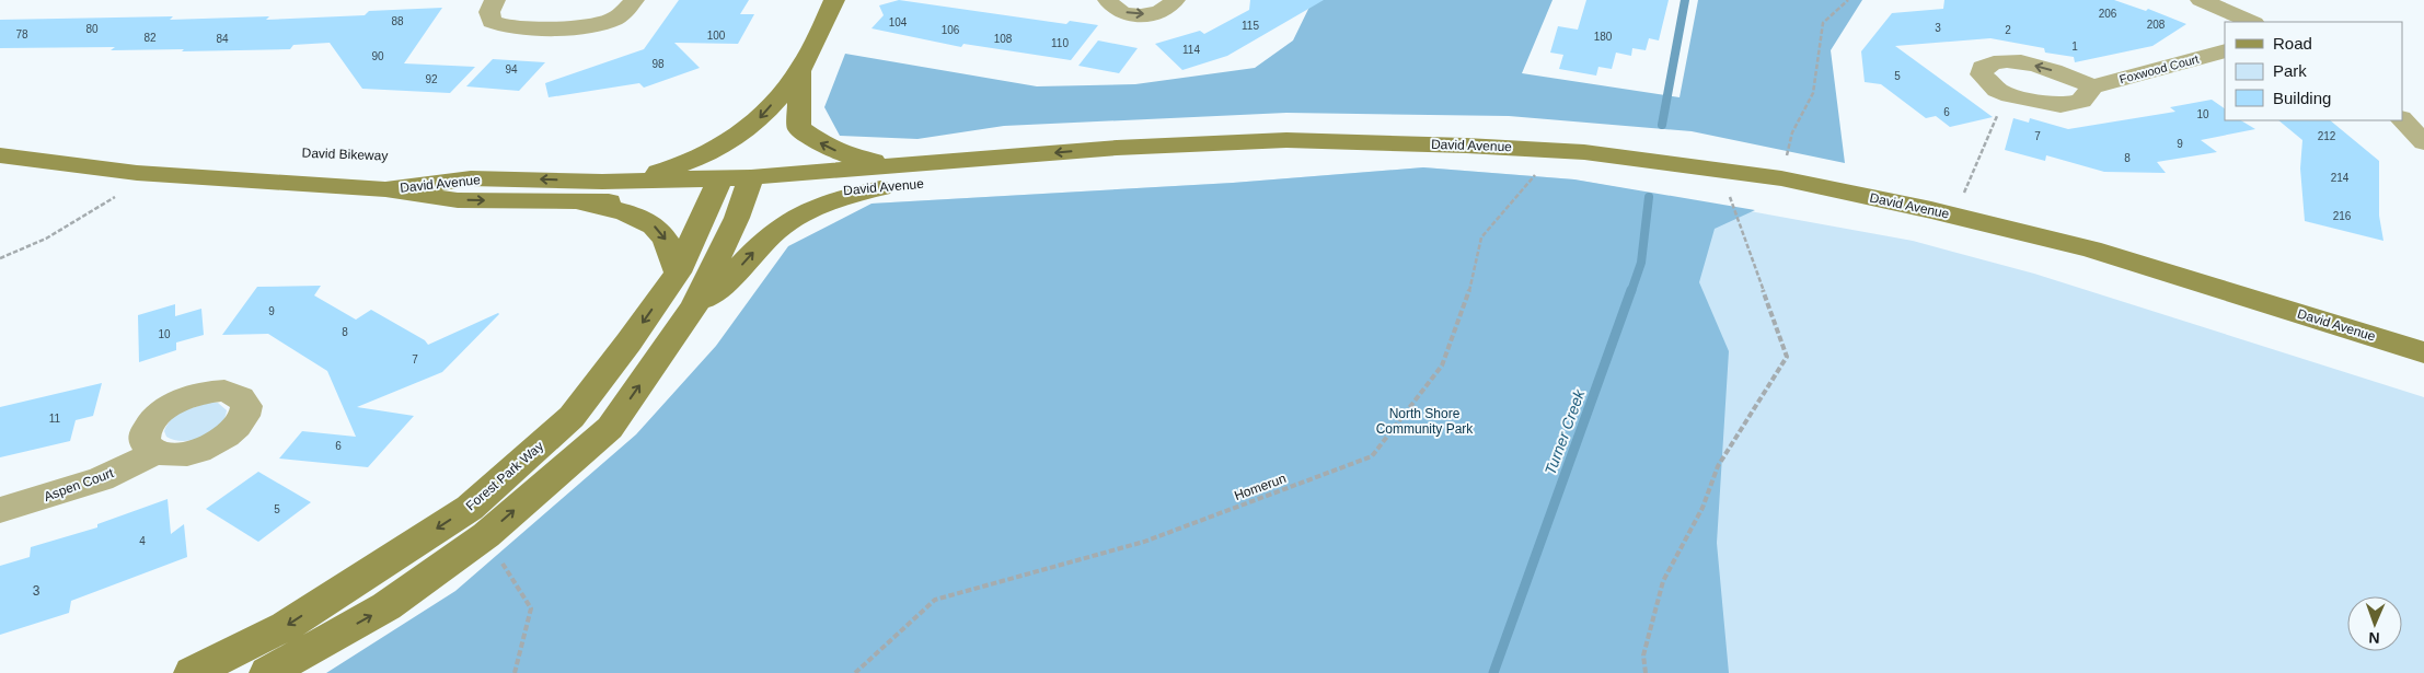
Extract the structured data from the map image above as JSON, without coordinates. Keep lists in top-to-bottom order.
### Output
{
  "streets": {
    "main road": ["David Avenue", "Forest Park Way"],
    "street": ["Foxwood Court", "Aspen Court"],
    "path": ["Homerun"]
  },
  "crossings": [
    ["David Avenue", "Forest Park Way"]
  ],
  "water": ["Turner Creek"],
  "parks": ["North Shore Community Park"],
  "house_numbers": [
    "206",
    "88",
    "104",
    "208",
    "115",
    "3",
    "80",
    "106",
    "2",
    "78",
    "100",
    "180",
    "82",
    "84",
    "108",
    "110",
    "1",
    "114",
    "90",
    "98",
    "94",
    "5",
    "92",
    "6",
    "10",
    "7",
    "212",
    "9",
    "8",
    "214",
    "216",
    "9",
    "8",
    "10",
    "7",
    "11",
    "6",
    "5",
    "4",
    "3"
  ],
  "legend": ["Road", "Park", "Building"],
  "north": "bottom"
}
